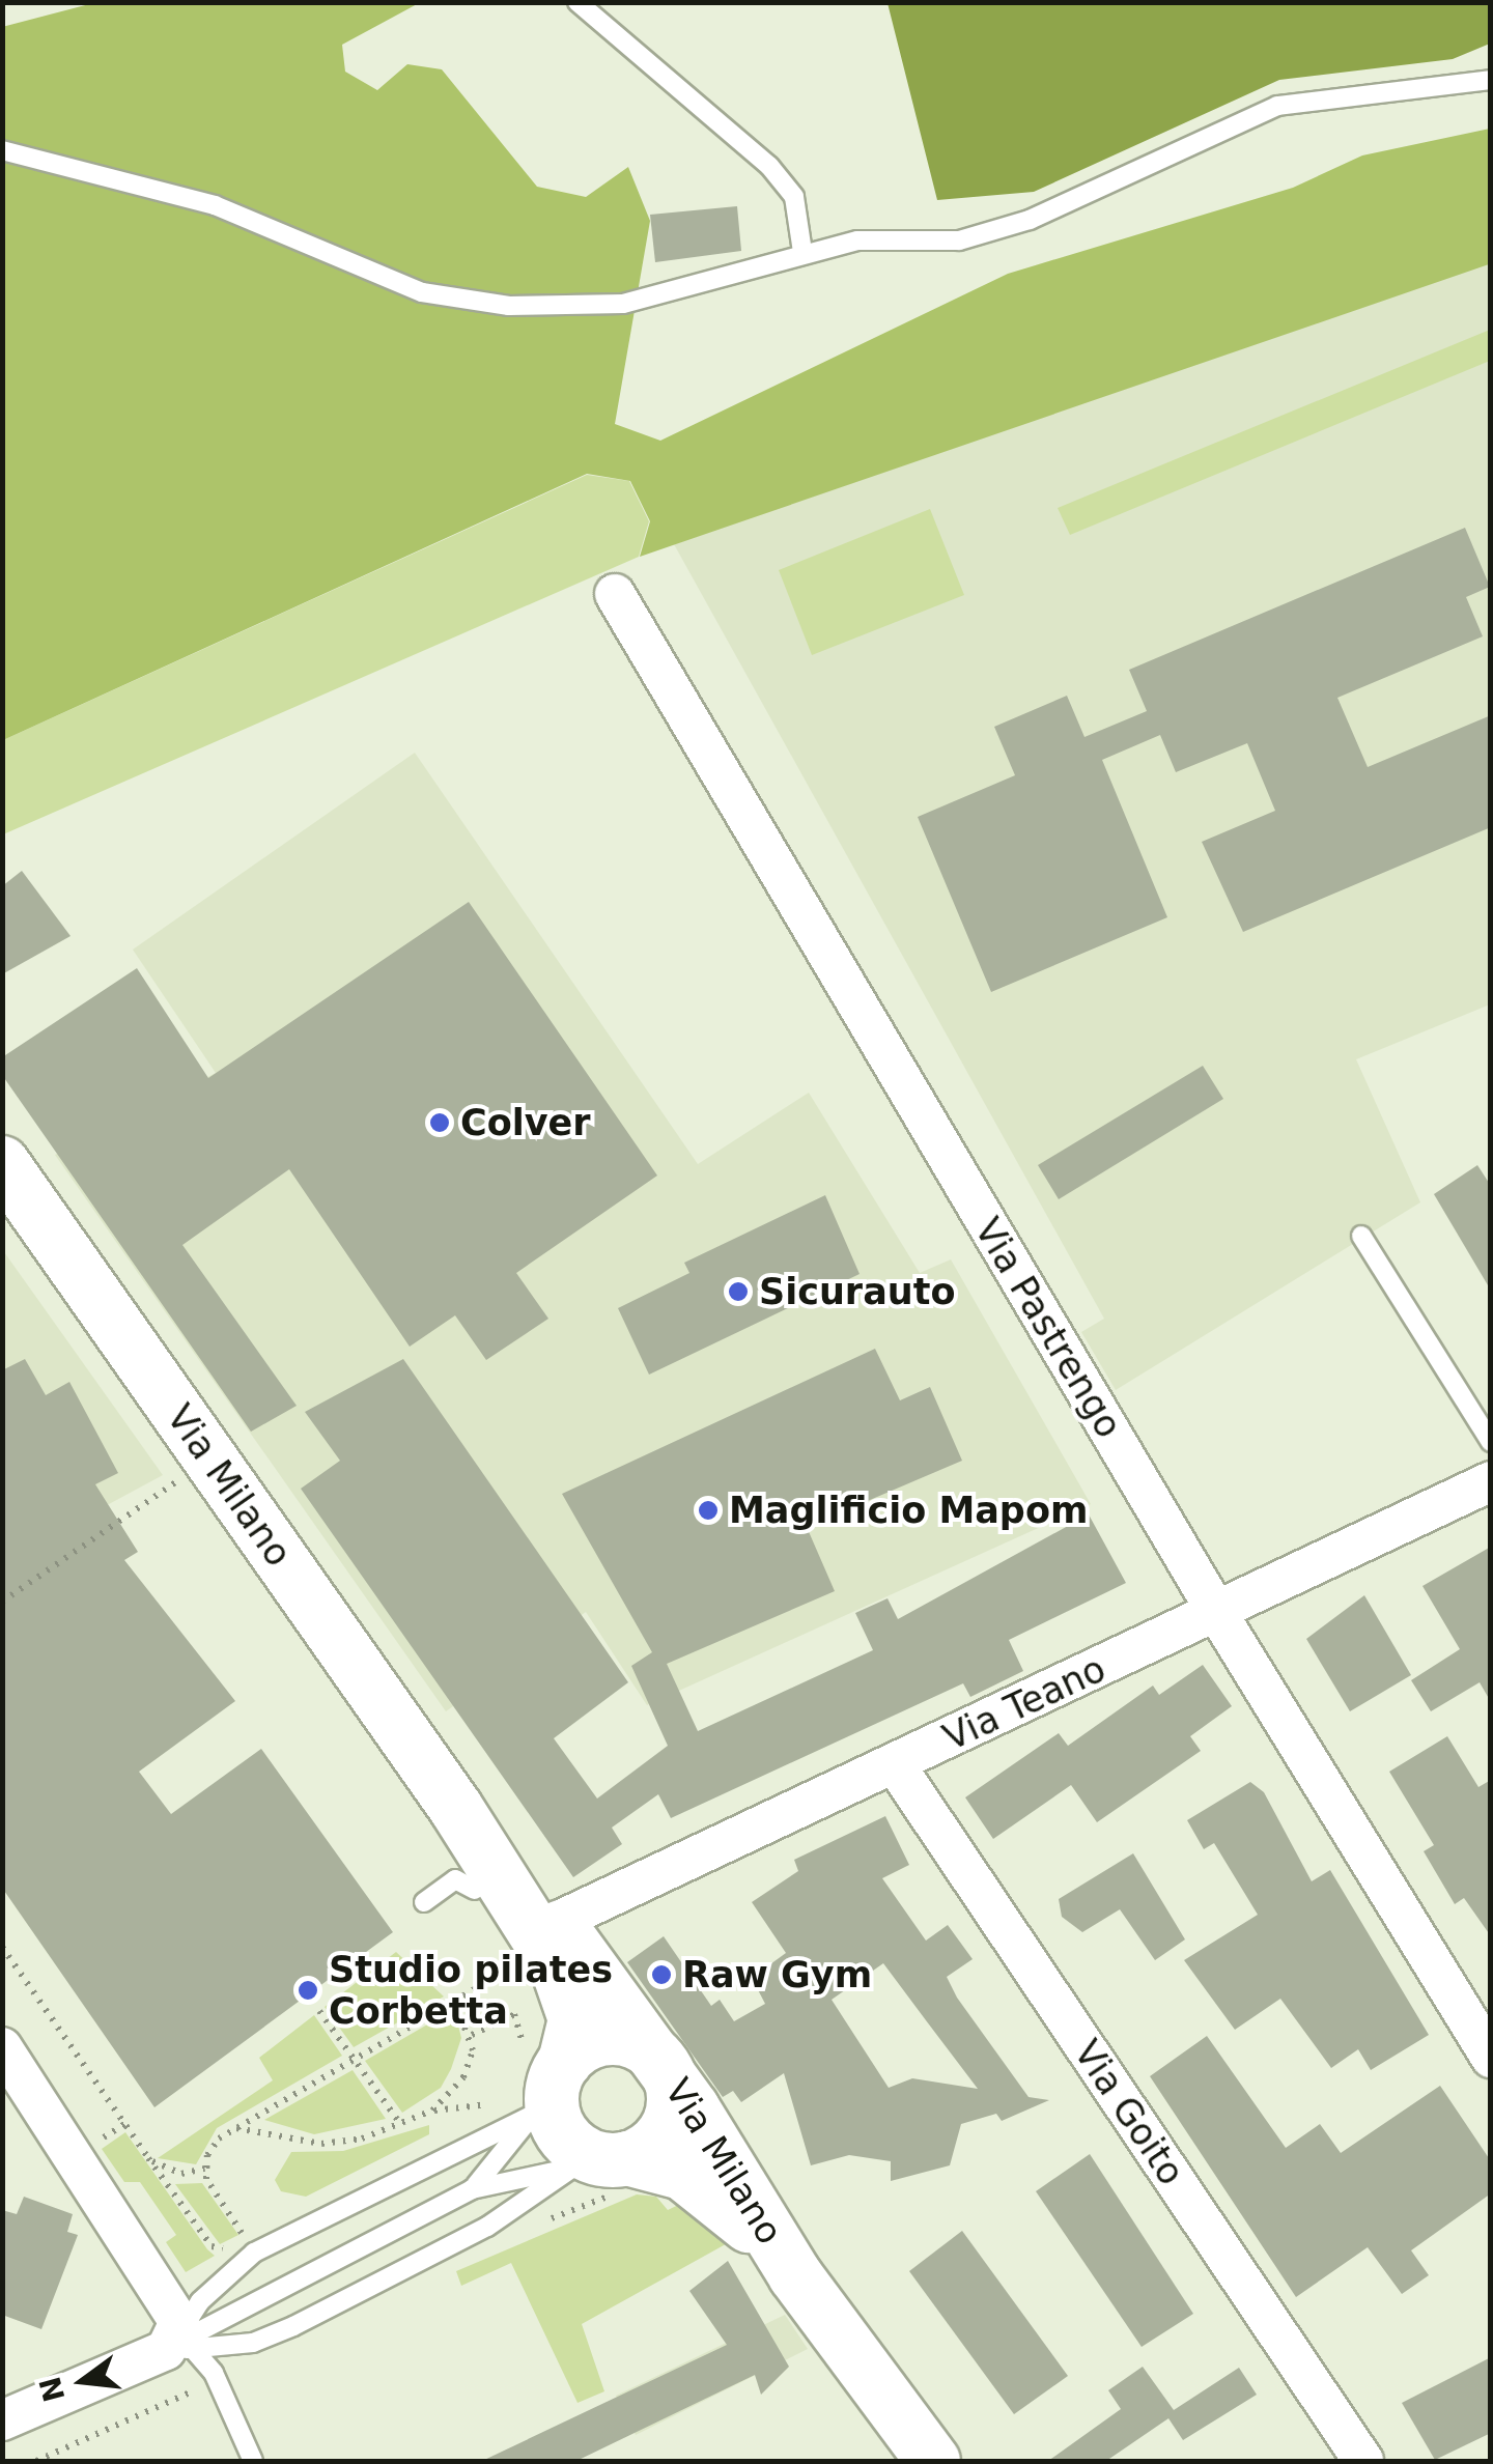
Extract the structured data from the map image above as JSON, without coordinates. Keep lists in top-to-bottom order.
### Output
{
  "streets": {
    "street": [
      "Via Pastrengo",
      "Via Milano",
      "Via Teano",
      "Via Goito"
    ]
  },
  "crossings": [
    ["Via Pastrengo", "Via Teano"],
    ["Via Milano", "Via Teano"],
    ["Via Teano", "Via Goito"]
  ],
  "places": [
    "Colver",
    "Sicurauto",
    "Maglificio Mapom",
    "Raw Gym",
    "Studio pilates Corbetta"
  ],
  "north": "left"
}
